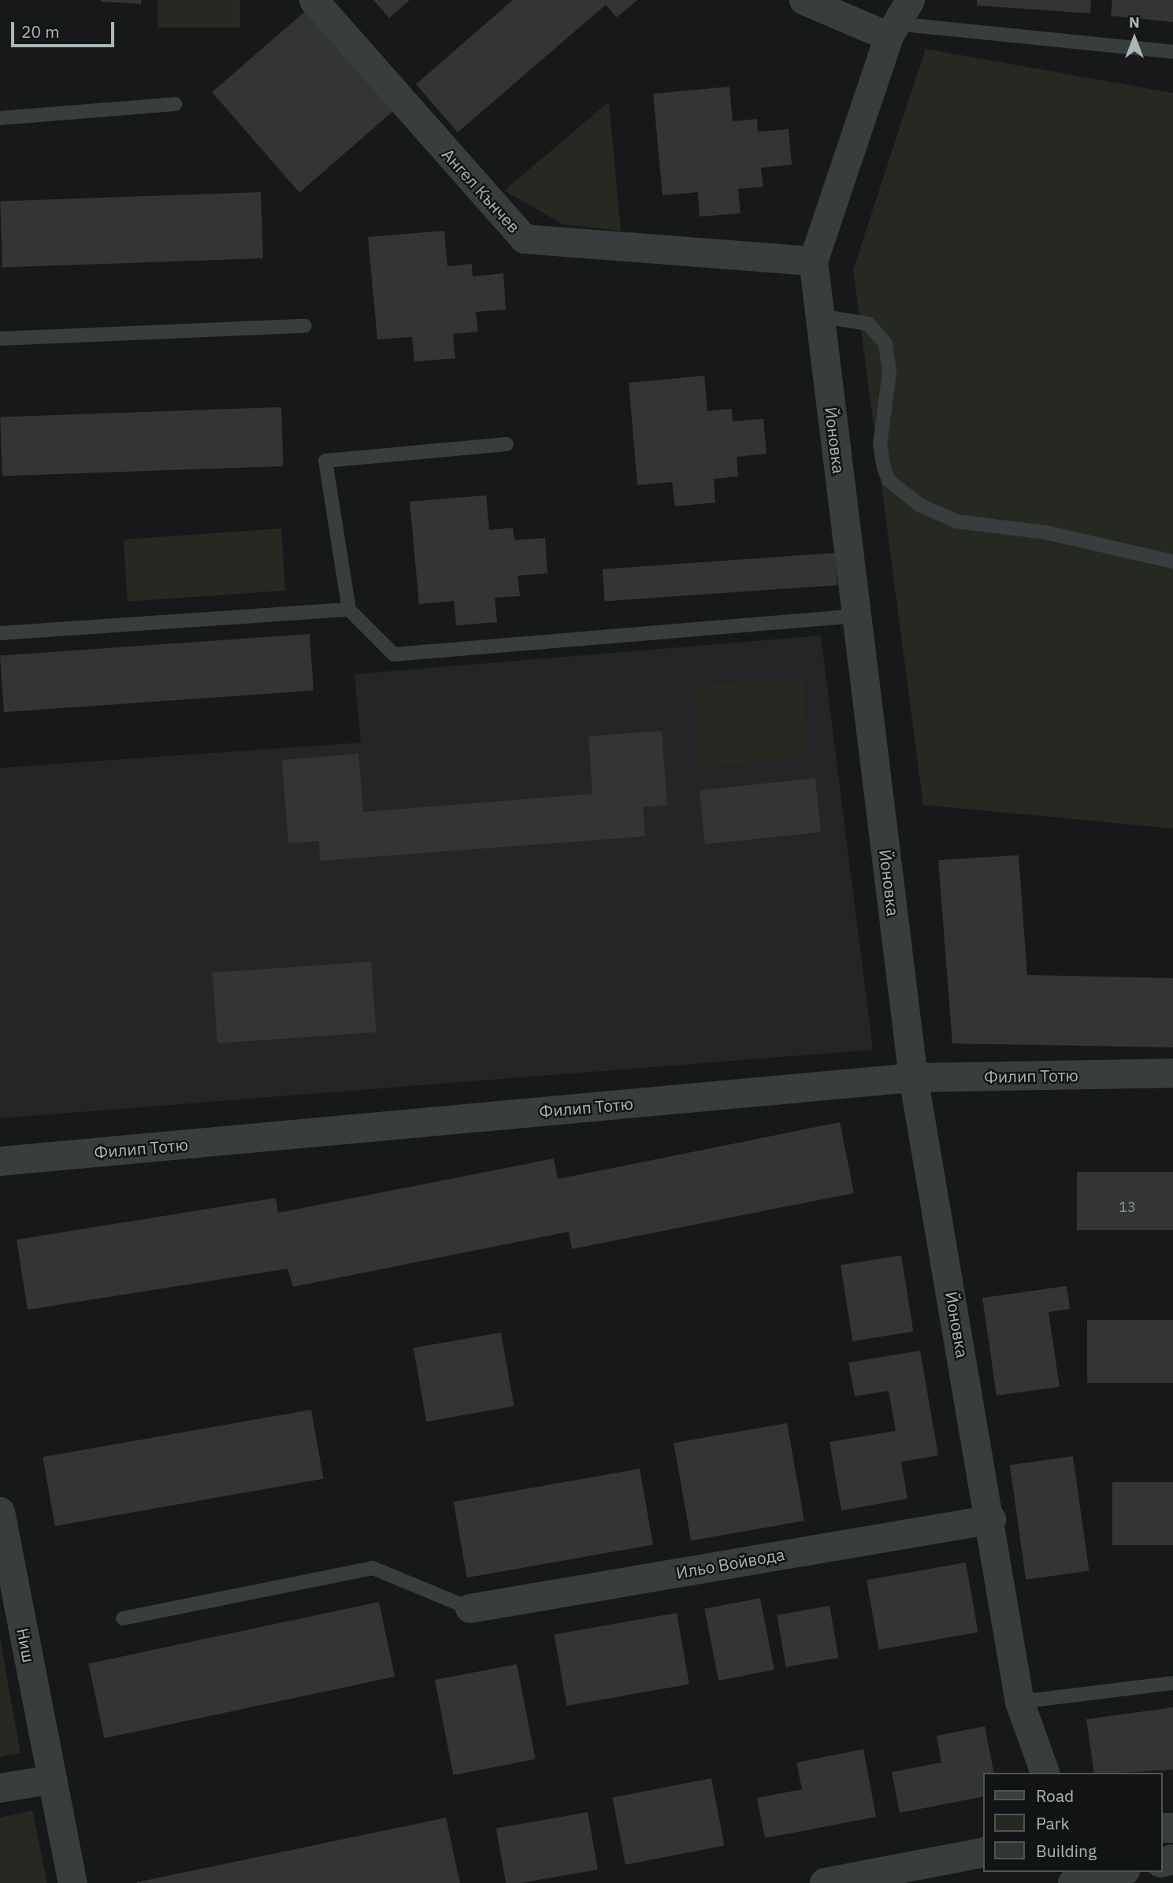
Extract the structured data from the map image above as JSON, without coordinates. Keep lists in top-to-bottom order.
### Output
{
  "streets": {
    "street": [
      "Ангел Кънчев",
      "Йоновка",
      "Филип Тотю",
      "Ильо Войвода",
      "Ниш"
    ]
  },
  "crossings": [
    ["Ангел Кънчев", "Йоновка"],
    ["Йоновка", "Филип Тотю"],
    ["Йоновка", "Ильо Войвода"]
  ],
  "house_numbers": ["13"],
  "legend": ["Road", "Park", "Building"],
  "scale_bar": "20 m",
  "north": "top"
}
